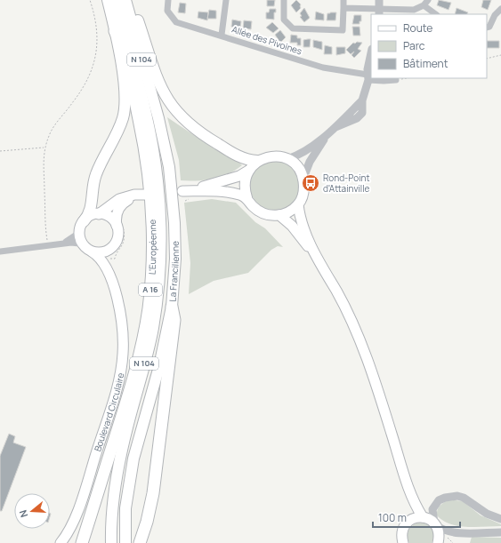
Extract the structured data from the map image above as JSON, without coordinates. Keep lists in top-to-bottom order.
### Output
{
  "streets": {
    "highway": [
      "N 104",
      "L'Européenne",
      "La Francilienne",
      "A 16"
    ],
    "main road": ["Boulevard Circulaire"],
    "street": ["Allée des Pivoines"]
  },
  "places": {
    "bus stop": ["Rond-Point d'Attainville"]
  },
  "legend": ["Route", "Parc", "Bâtiment"],
  "scale_bar": "100 m",
  "north": "left"
}
